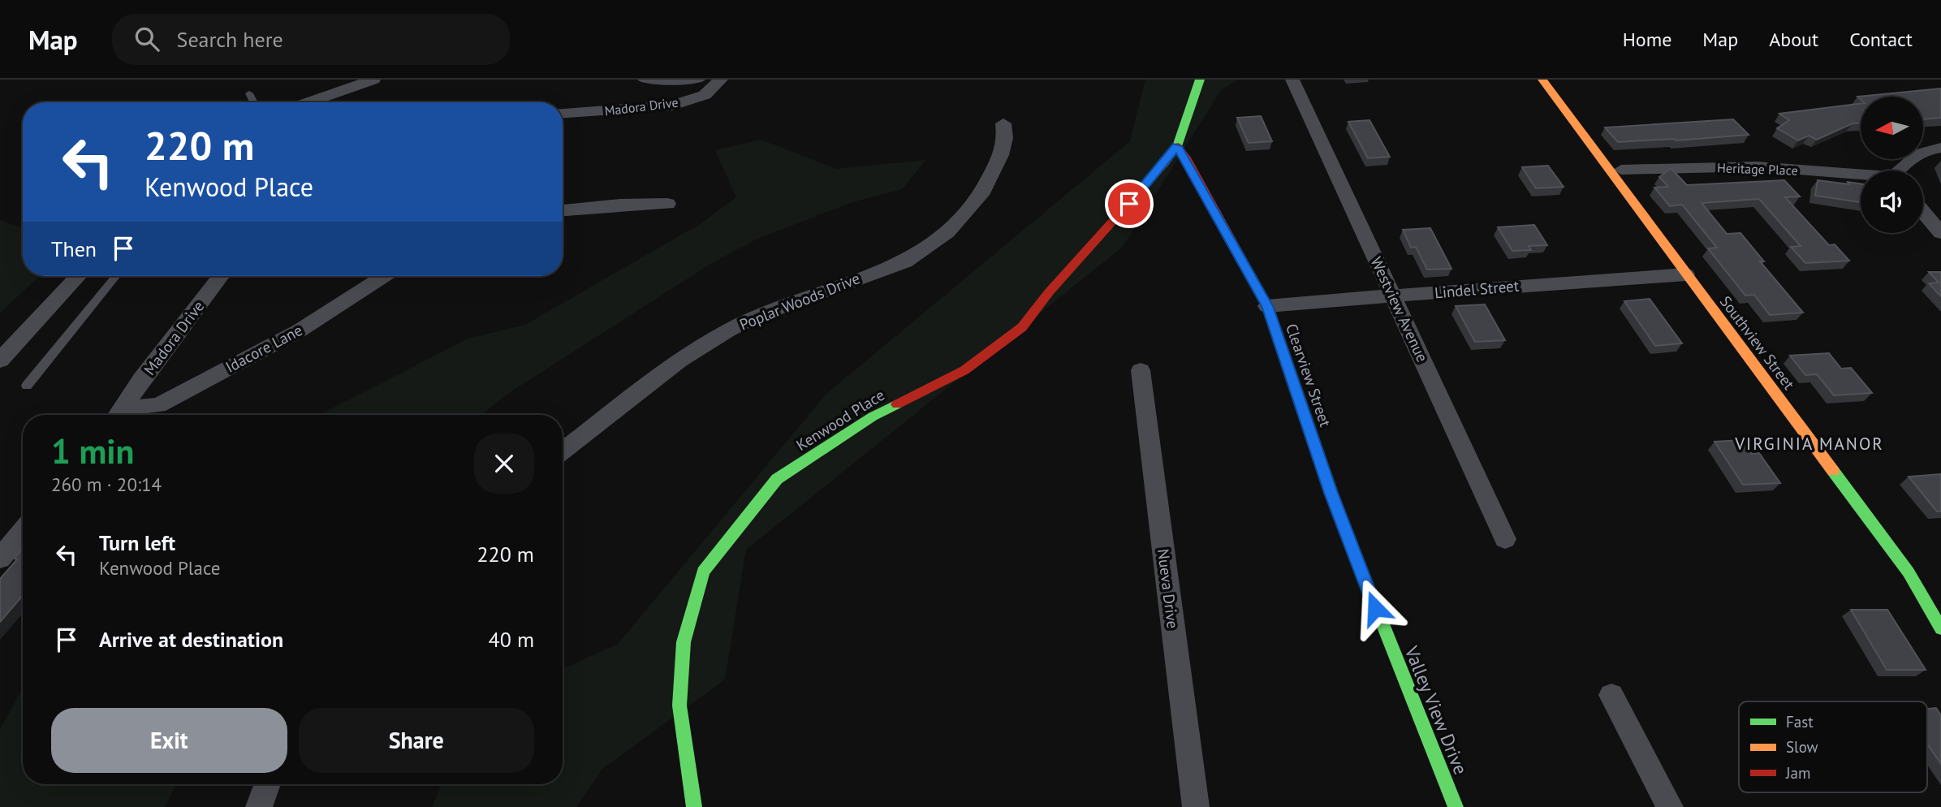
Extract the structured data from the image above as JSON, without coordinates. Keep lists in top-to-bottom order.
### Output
{
  "streets": {
    "street": [
      "Madora Drive",
      "Heritage Place",
      "Lindel Street",
      "Poplar Woods Drive",
      "Westview Avenue",
      "Southview Street",
      "Idacore Lane",
      "Clearview Street",
      "Kenwood Place",
      "Nueva Drive",
      "Valley View Drive"
    ]
  },
  "crossings": [
    ["Lindel Street", "Westview Avenue"],
    ["Lindel Street", "Southview Street"],
    ["Lindel Street", "Clearview Street"],
    ["Clearview Street", "Kenwood Place"],
    ["Clearview Street", "Valley View Drive"]
  ],
  "districts": ["VIRGINIA MANOR"],
  "legend": ["Fast", "Slow", "Jam"],
  "north": "left",
  "page": {
    "header": "Map",
    "search": "Search here",
    "nav": [
      "Home",
      "Map",
      "About",
      "Contact"
    ],
    "turn": ["220 m", "Kenwood Place"],
    "then": "Then",
    "heading": ["1 min", "260 m · 20:14"],
    "list": [
      {
        "name": "Turn left",
        "note": "Kenwood Place",
        "value": "220 m"
      },
      {
        "name": "Arrive at destination",
        "value": "40 m"
      }
    ],
    "buttons": ["Exit", "Share"]
  }
}
